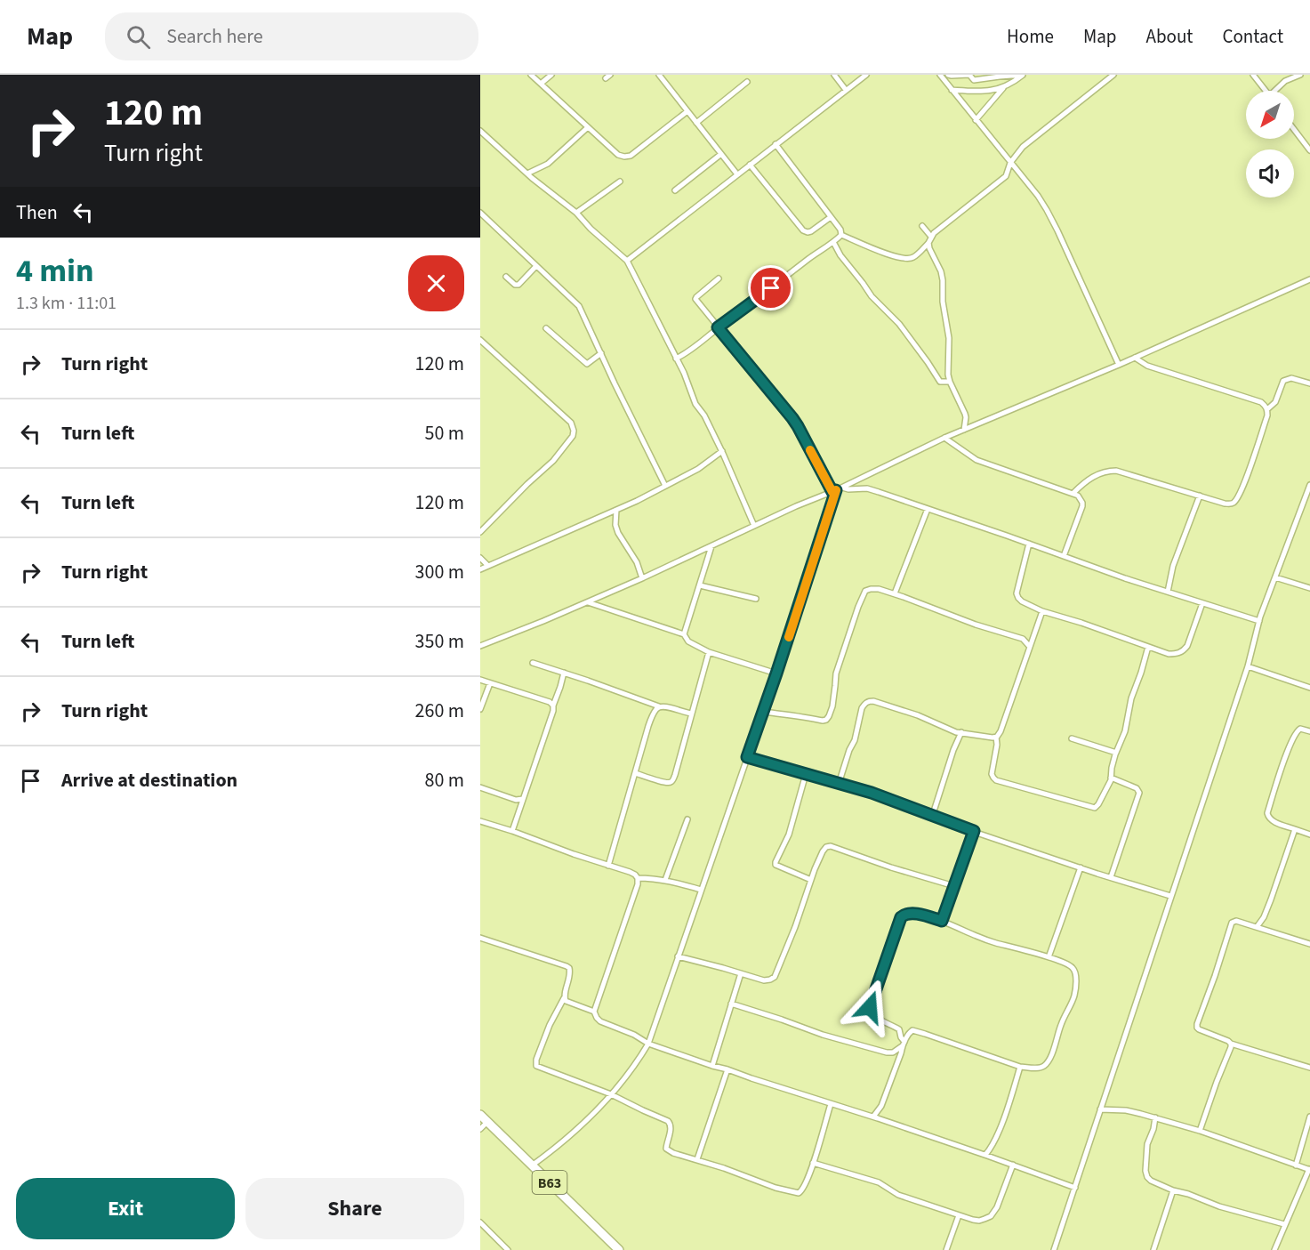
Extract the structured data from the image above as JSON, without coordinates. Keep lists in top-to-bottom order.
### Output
{
  "streets": {
    "highway": ["B63"]
  },
  "north": "bottom left",
  "page": {
    "header": "Map",
    "search": "Search here",
    "nav": [
      "Home",
      "Map",
      "About",
      "Contact"
    ],
    "turn": ["120 m", "Turn right"],
    "then": "Then",
    "heading": ["4 min", "1.3 km · 11:01"],
    "list": [
      {
        "name": "Turn right",
        "value": "120 m"
      },
      {
        "name": "Turn left",
        "value": "50 m"
      },
      {
        "name": "Turn left",
        "value": "120 m"
      },
      {
        "name": "Turn right",
        "value": "300 m"
      },
      {
        "name": "Turn left",
        "value": "350 m"
      },
      {
        "name": "Turn right",
        "value": "260 m"
      },
      {
        "name": "Arrive at destination",
        "value": "80 m"
      }
    ],
    "buttons": ["Exit", "Share"]
  }
}
